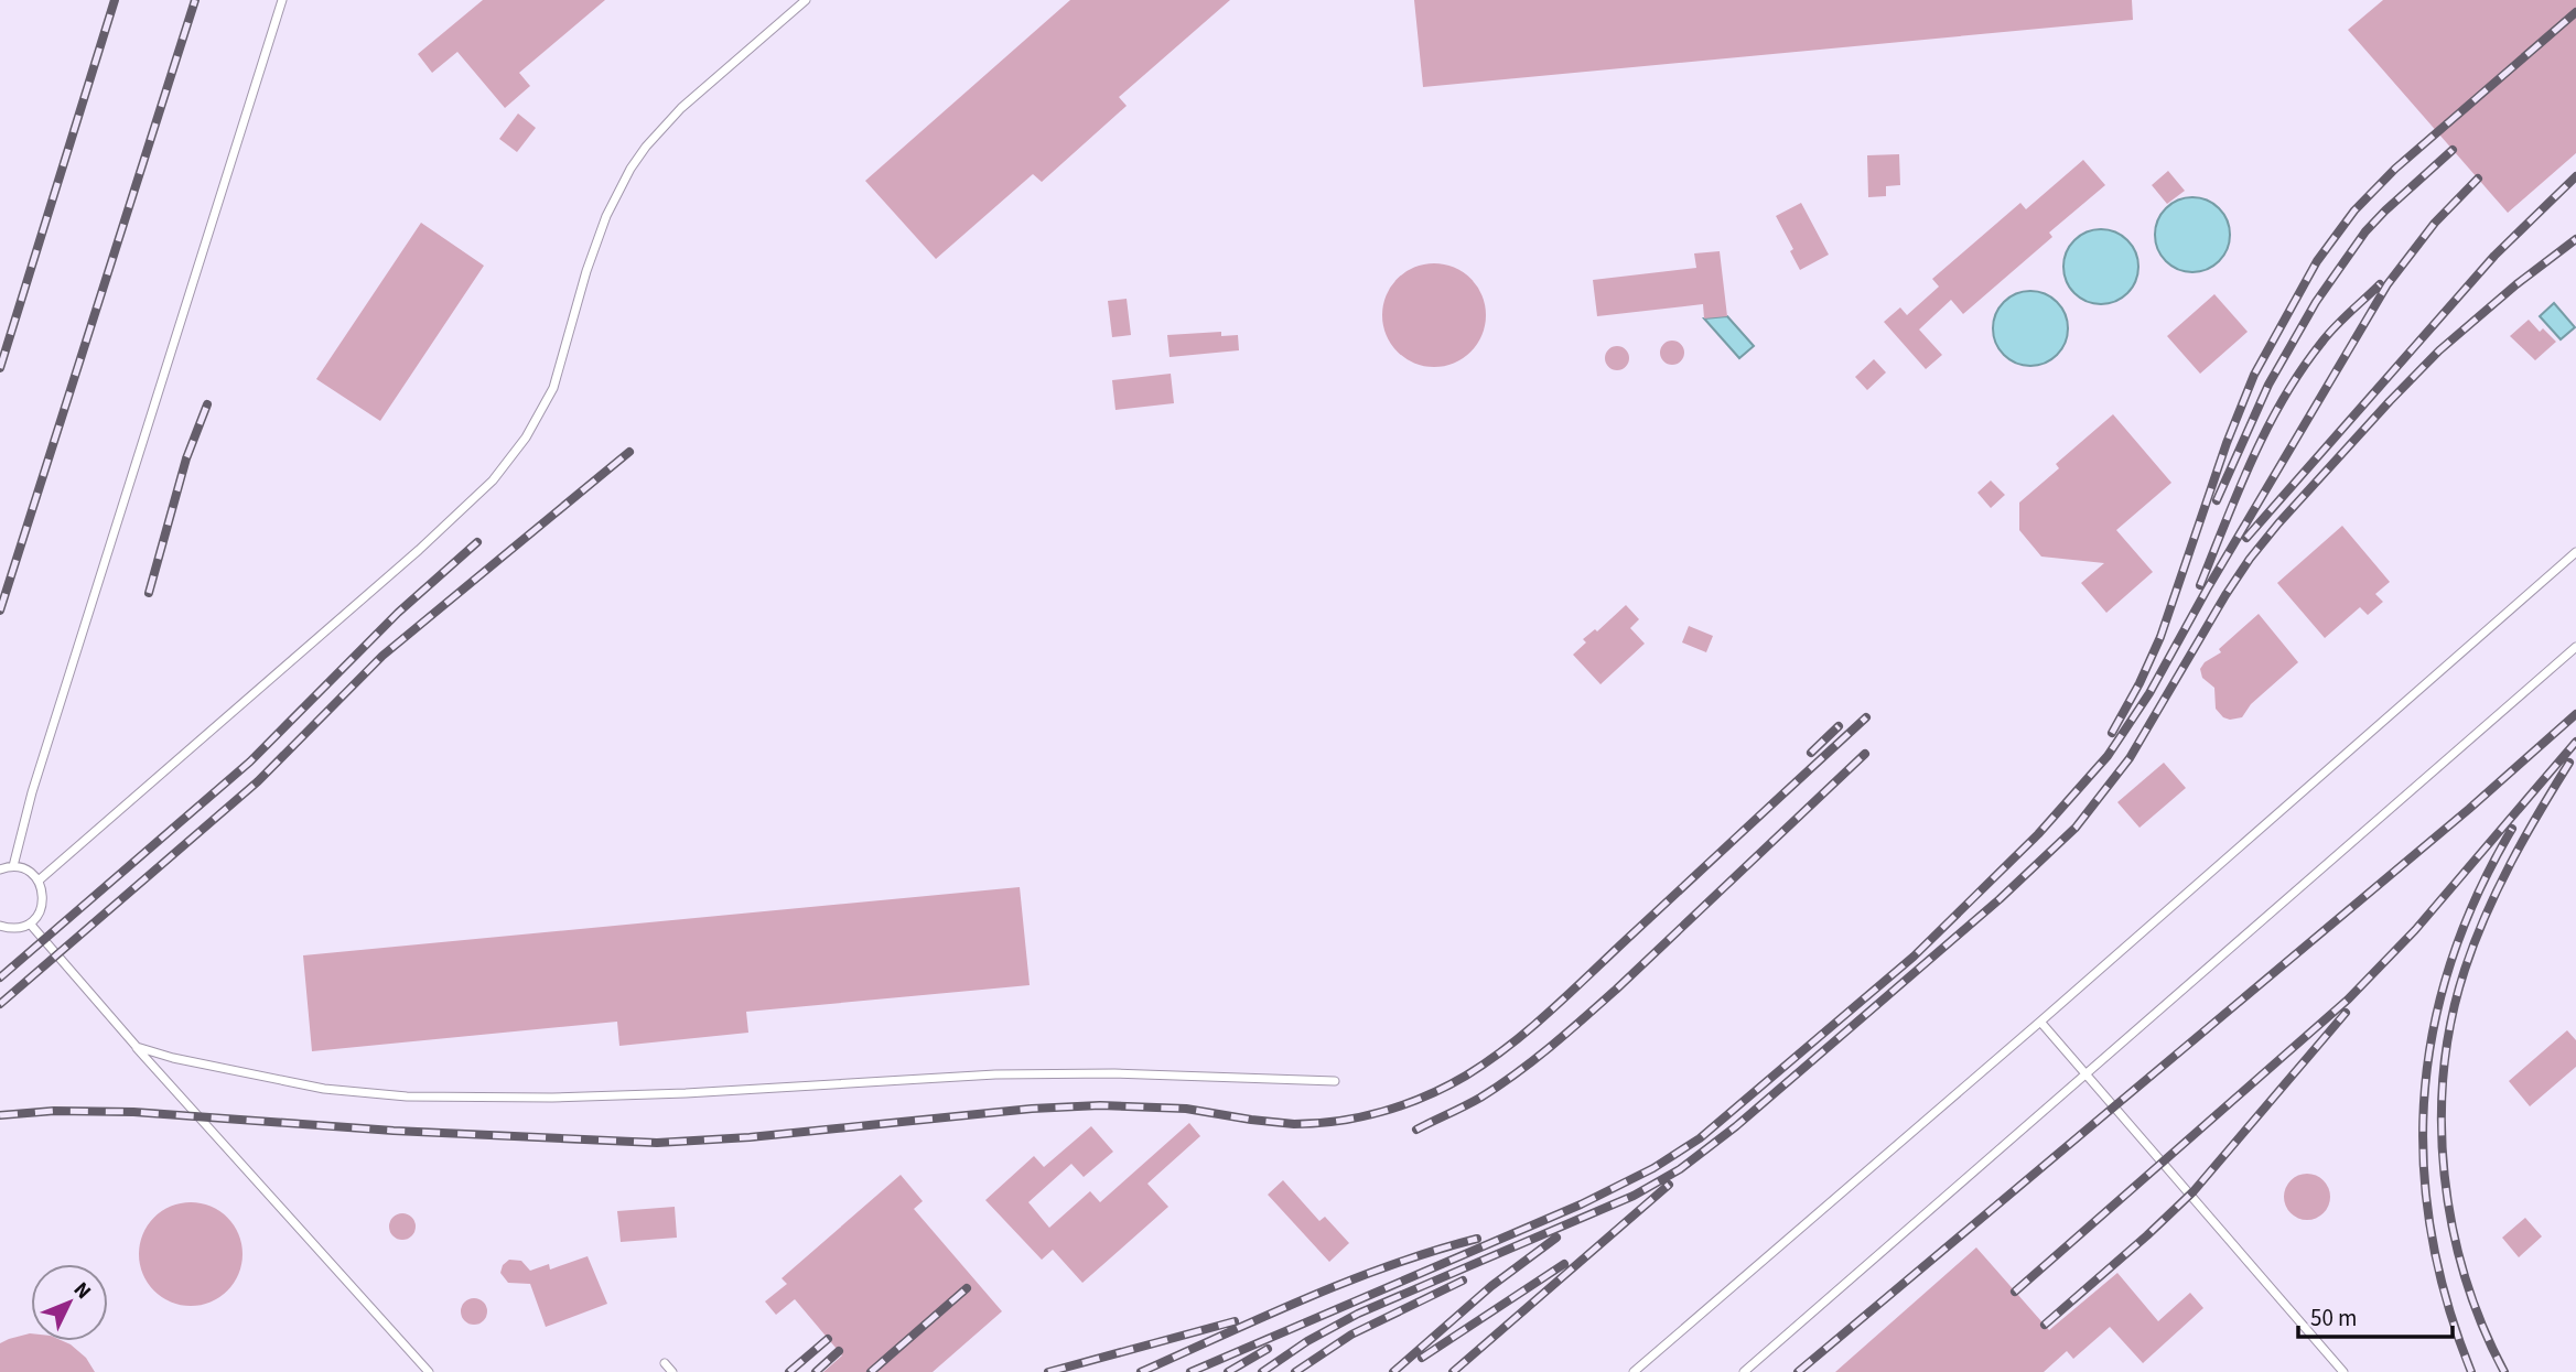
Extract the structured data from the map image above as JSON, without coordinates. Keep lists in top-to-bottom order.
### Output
{
  "scale_bar": "50 m",
  "north": "top right"
}
